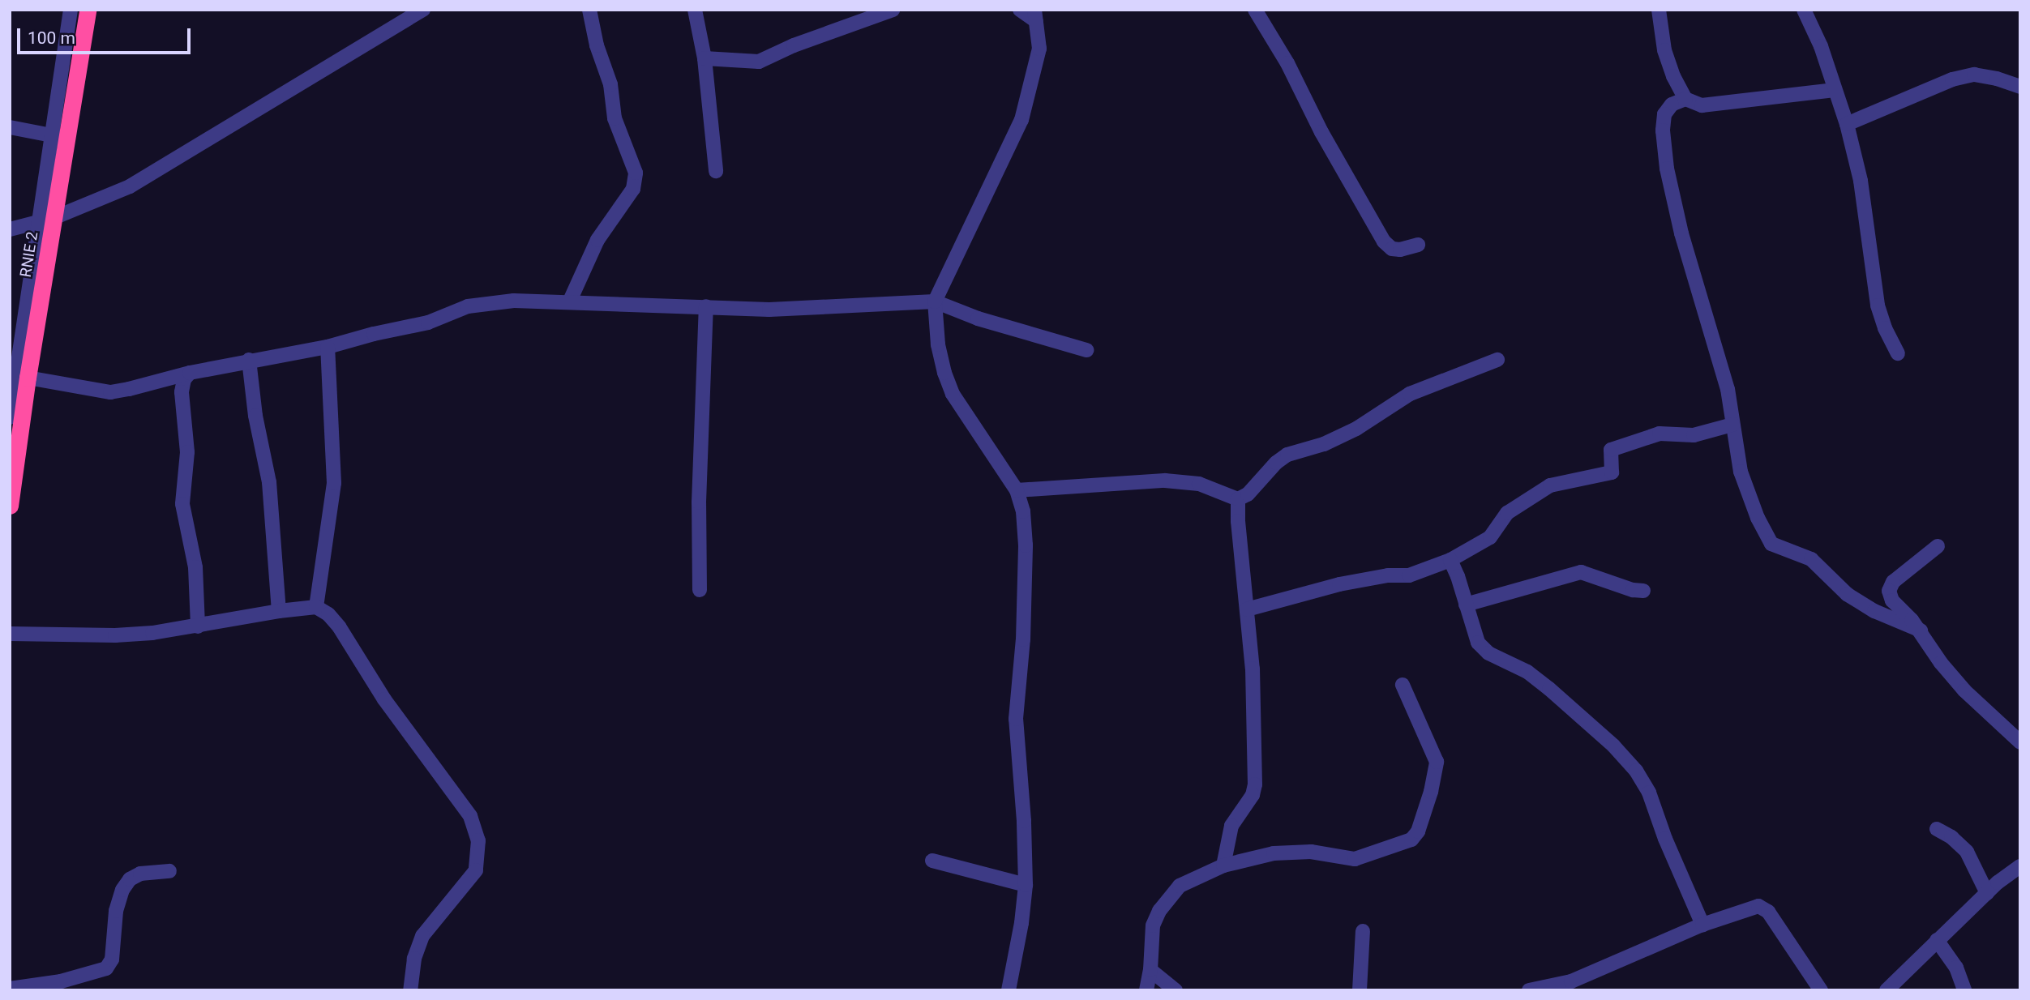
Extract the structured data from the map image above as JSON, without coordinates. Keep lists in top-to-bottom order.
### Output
{
  "streets": {
    "highway": ["RNIE 2"]
  },
  "scale_bar": "100 m"
}
